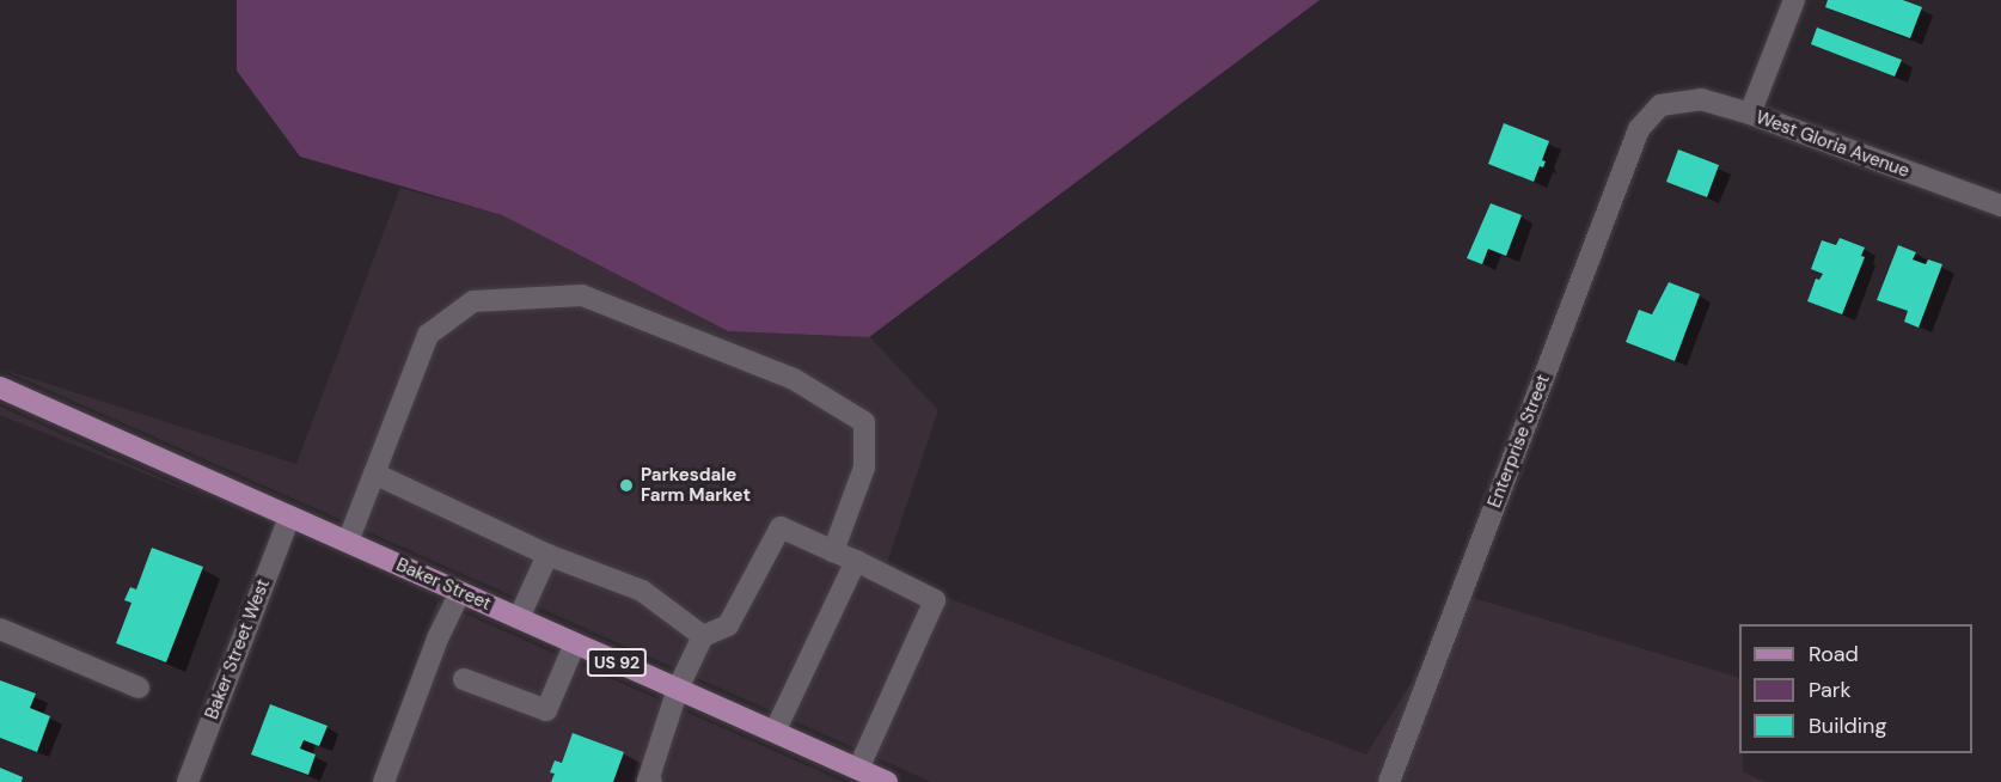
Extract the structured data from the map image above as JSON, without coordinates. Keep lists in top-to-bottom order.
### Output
{
  "streets": {
    "main road": ["Baker Street", "US 92"],
    "street": ["West Gloria Avenue", "Enterprise Street", "Baker Street West"]
  },
  "crossings": [
    ["West Gloria Avenue", "Enterprise Street"],
    ["Baker Street", "Baker Street West"]
  ],
  "places": ["Parkesdale Farm Market"],
  "legend": ["Road", "Park", "Building"]
}
